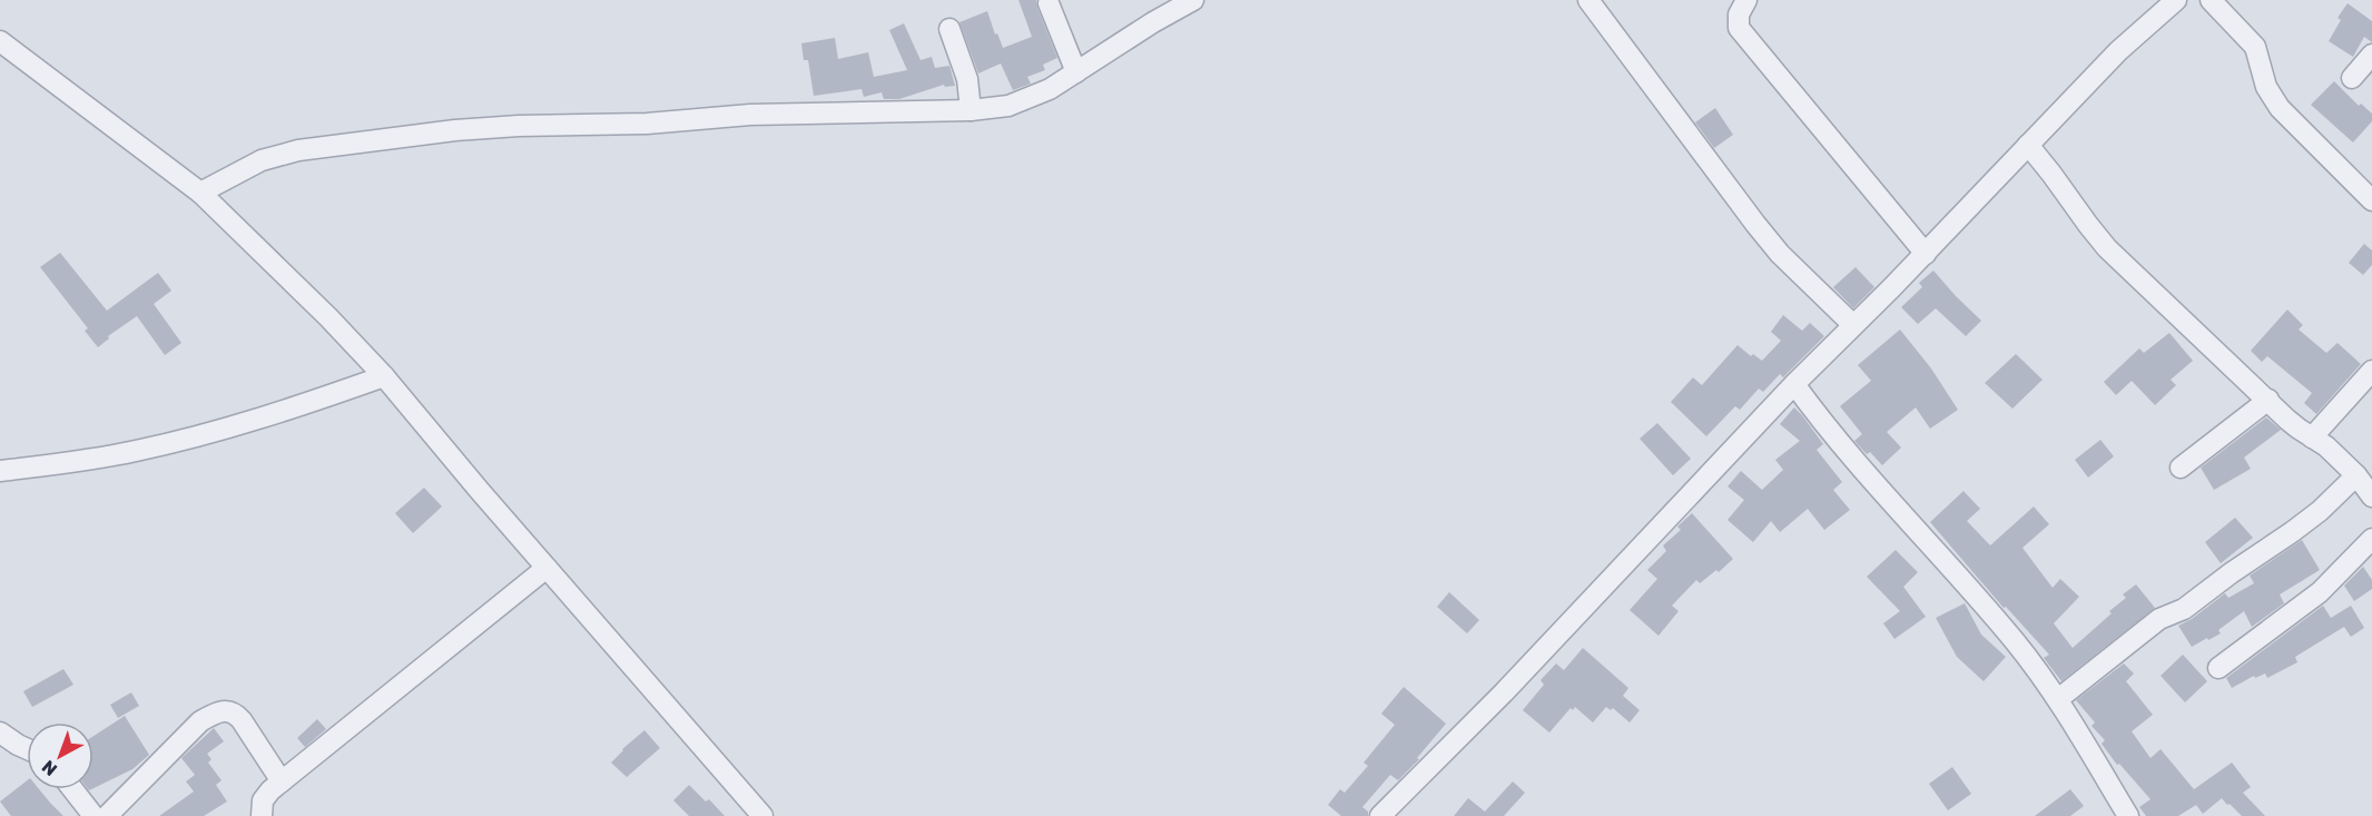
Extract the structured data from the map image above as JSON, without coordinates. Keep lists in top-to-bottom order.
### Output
{
  "north": "bottom left"
}
